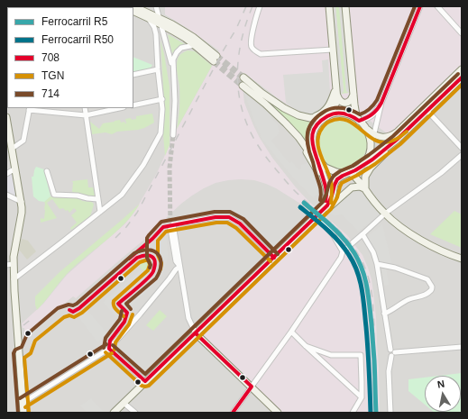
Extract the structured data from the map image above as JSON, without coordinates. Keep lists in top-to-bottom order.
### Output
{
  "lines": [
    "transit line 708",
    "transit line 714",
    "transit line TGN",
    "rail line R5",
    "rail line R50"
  ],
  "legend": [
    "Ferrocarril R5",
    "Ferrocarril R50",
    "708",
    "TGN",
    "714"
  ],
  "north": "top"
}
